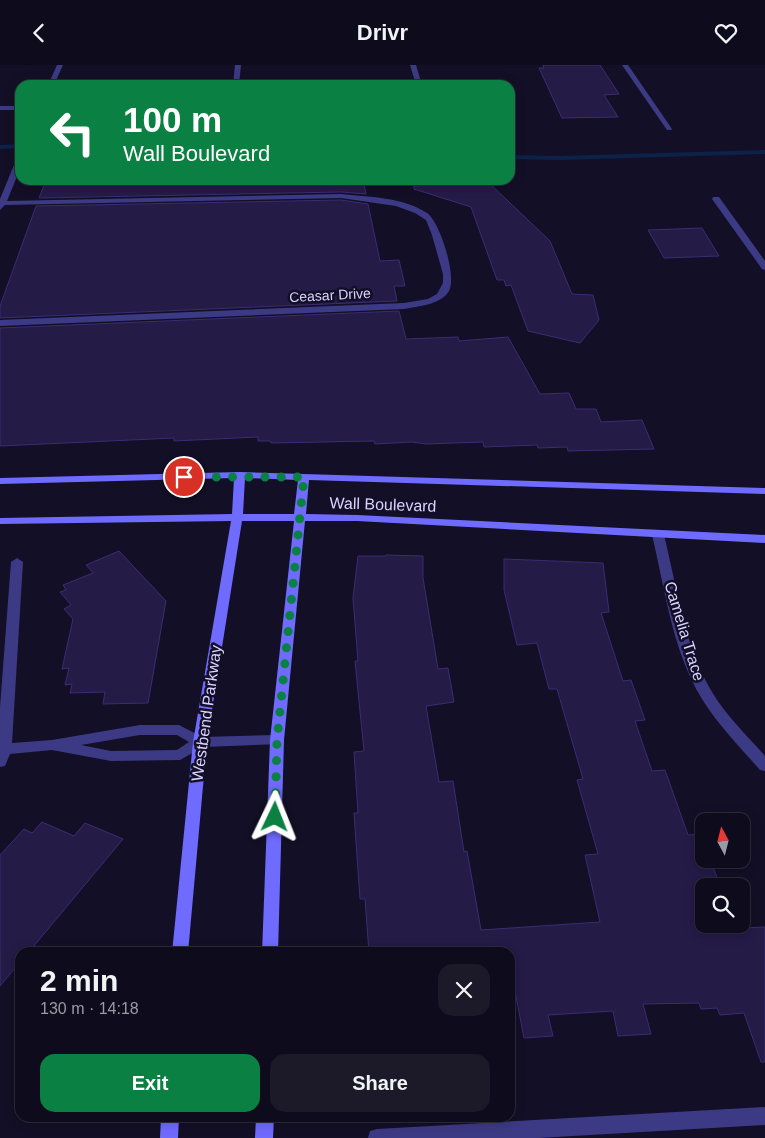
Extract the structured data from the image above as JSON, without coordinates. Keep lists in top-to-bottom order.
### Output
{
  "streets": {
    "street": [
      "Ceasar Drive",
      "Wall Boulevard",
      "Camelia Trace",
      "Westbend Parkway"
    ]
  },
  "crossings": [
    ["Wall Boulevard", "Camelia Trace"],
    ["Wall Boulevard", "Westbend Parkway"]
  ],
  "north": "top",
  "page": {
    "header": "Drivr",
    "turn": ["100 m", "Wall Boulevard"],
    "heading": ["2 min", "130 m · 14:18"],
    "buttons": ["Exit", "Share"]
  }
}
